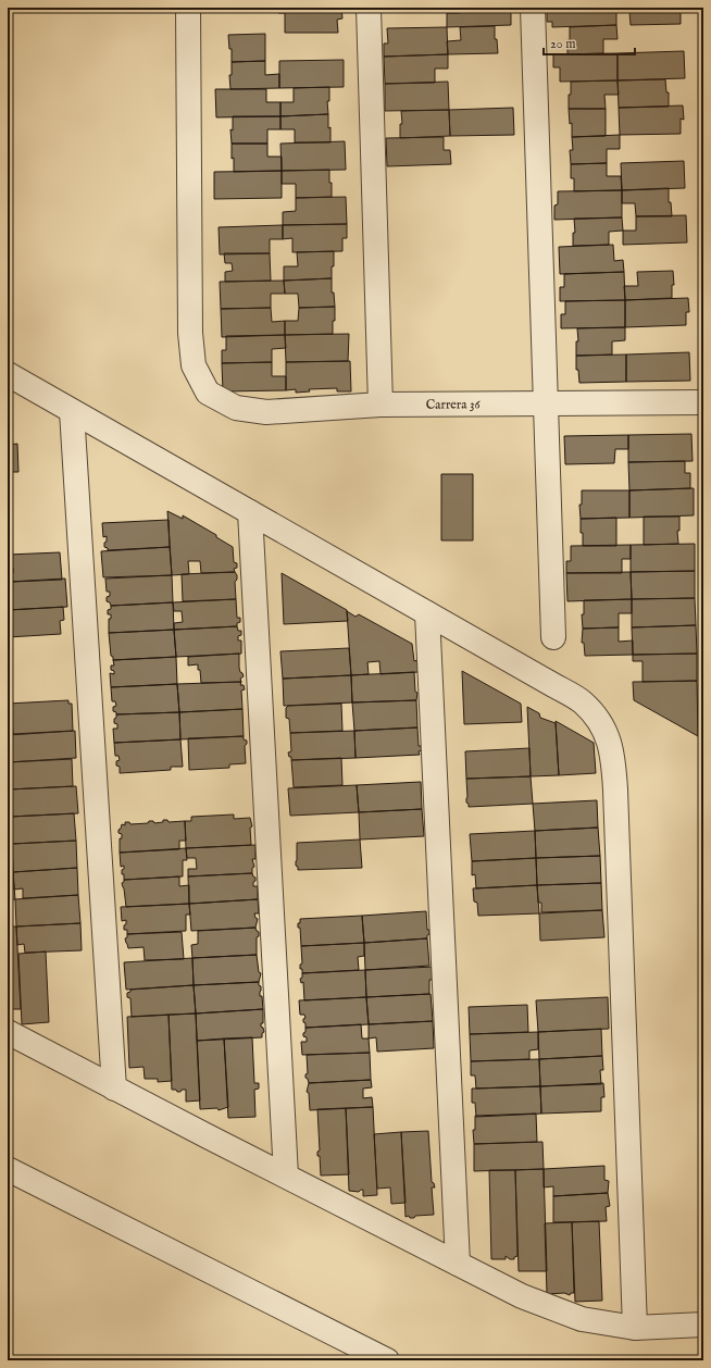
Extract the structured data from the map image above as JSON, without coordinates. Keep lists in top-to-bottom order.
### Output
{
  "streets": {
    "street": ["Carrera 36"]
  },
  "scale_bar": "20 m"
}
